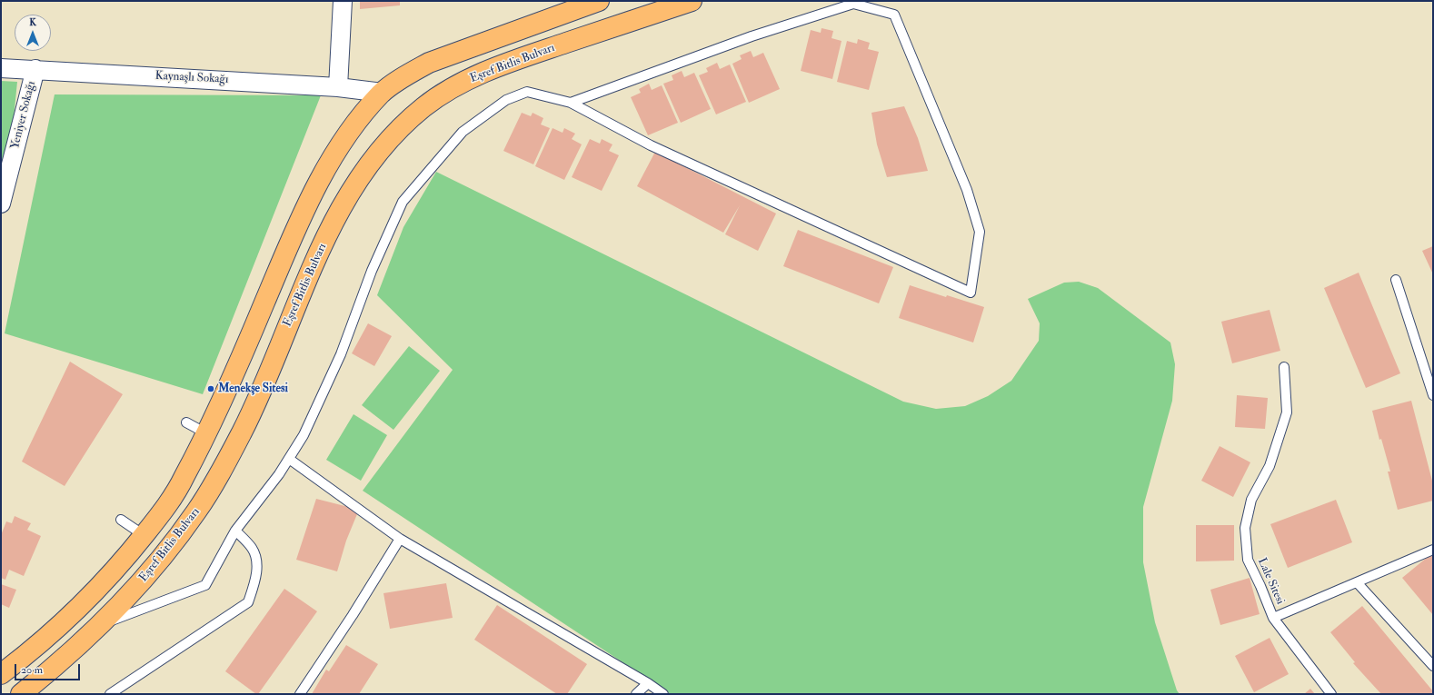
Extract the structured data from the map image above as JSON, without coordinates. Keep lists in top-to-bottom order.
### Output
{
  "streets": {
    "main road": ["Eşref Bitlis Bulvarı"],
    "street": ["Kaynaşlı Sokağı", "Yeniyer Sokağı"],
    "lane": ["Lale Sitesi"]
  },
  "crossings": [
    ["Kaynaşlı Sokağı", "Yeniyer Sokağı"]
  ],
  "places": ["Menekşe Sitesi"],
  "scale_bar": "20 m",
  "north": "top"
}
